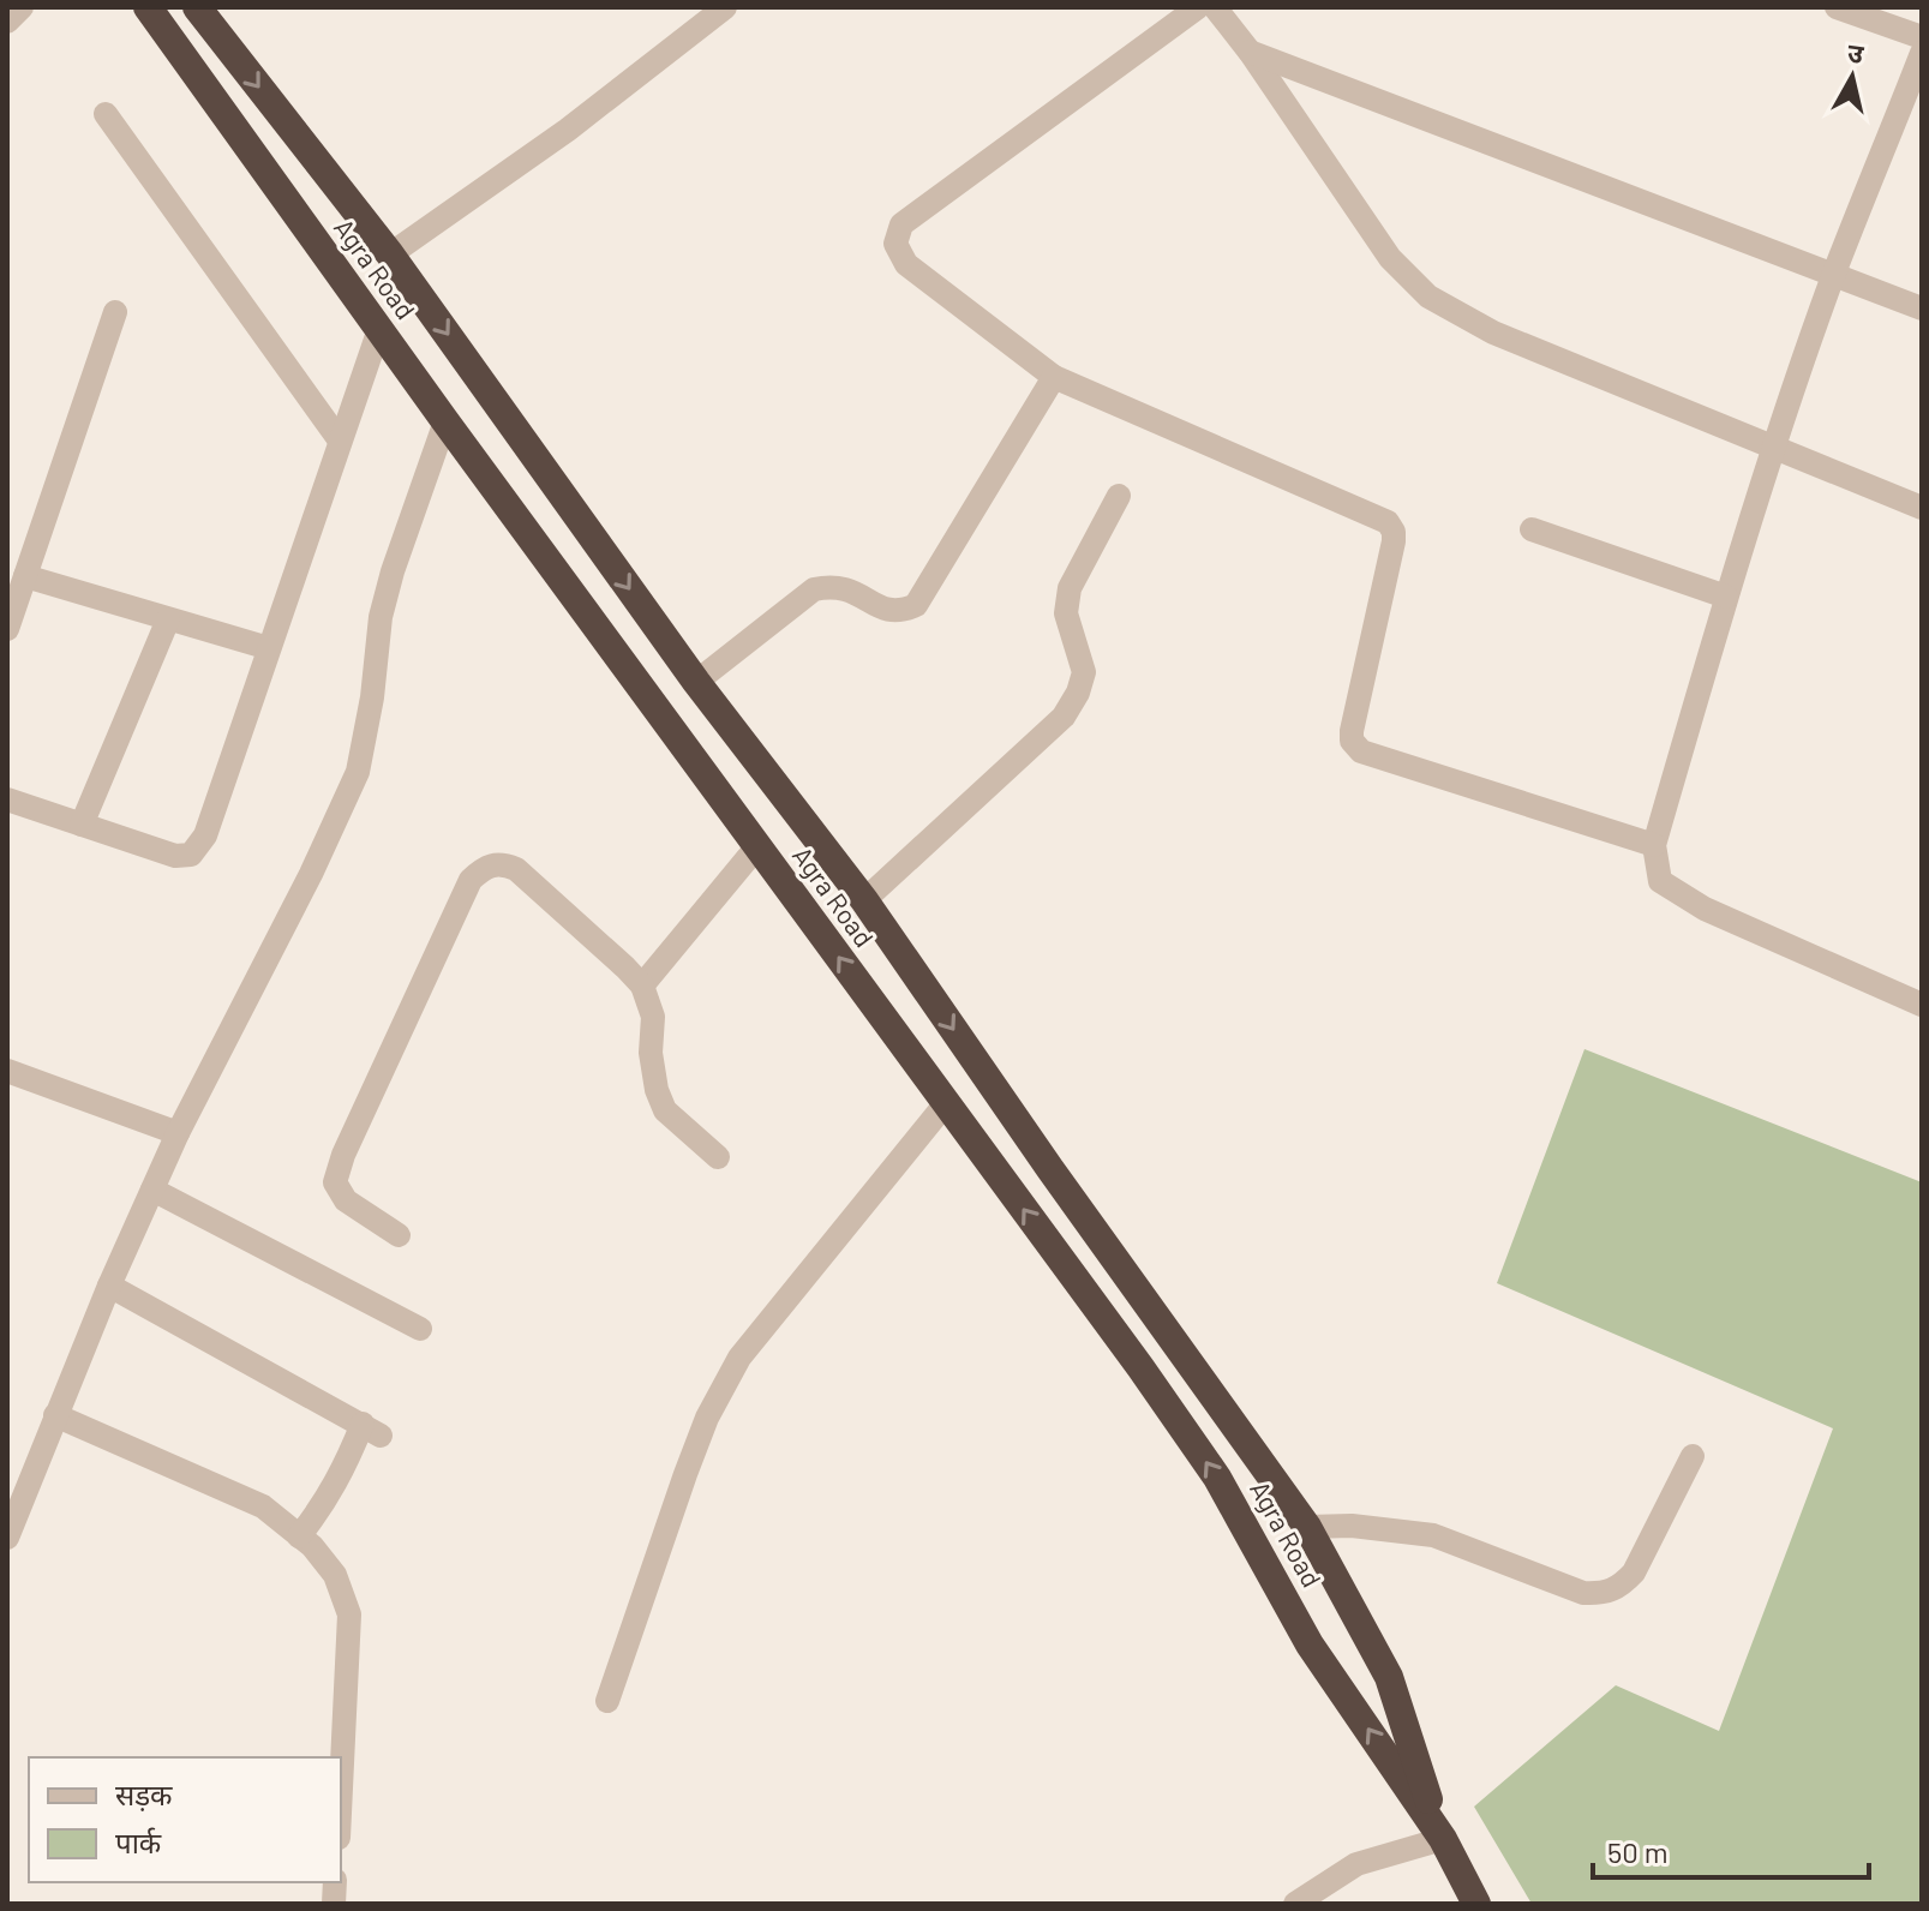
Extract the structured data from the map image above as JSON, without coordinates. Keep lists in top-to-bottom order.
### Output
{
  "streets": {
    "highway": ["Agra Road"]
  },
  "legend": ["सड़क", "पार्क"],
  "scale_bar": "50 m",
  "north": "top"
}
